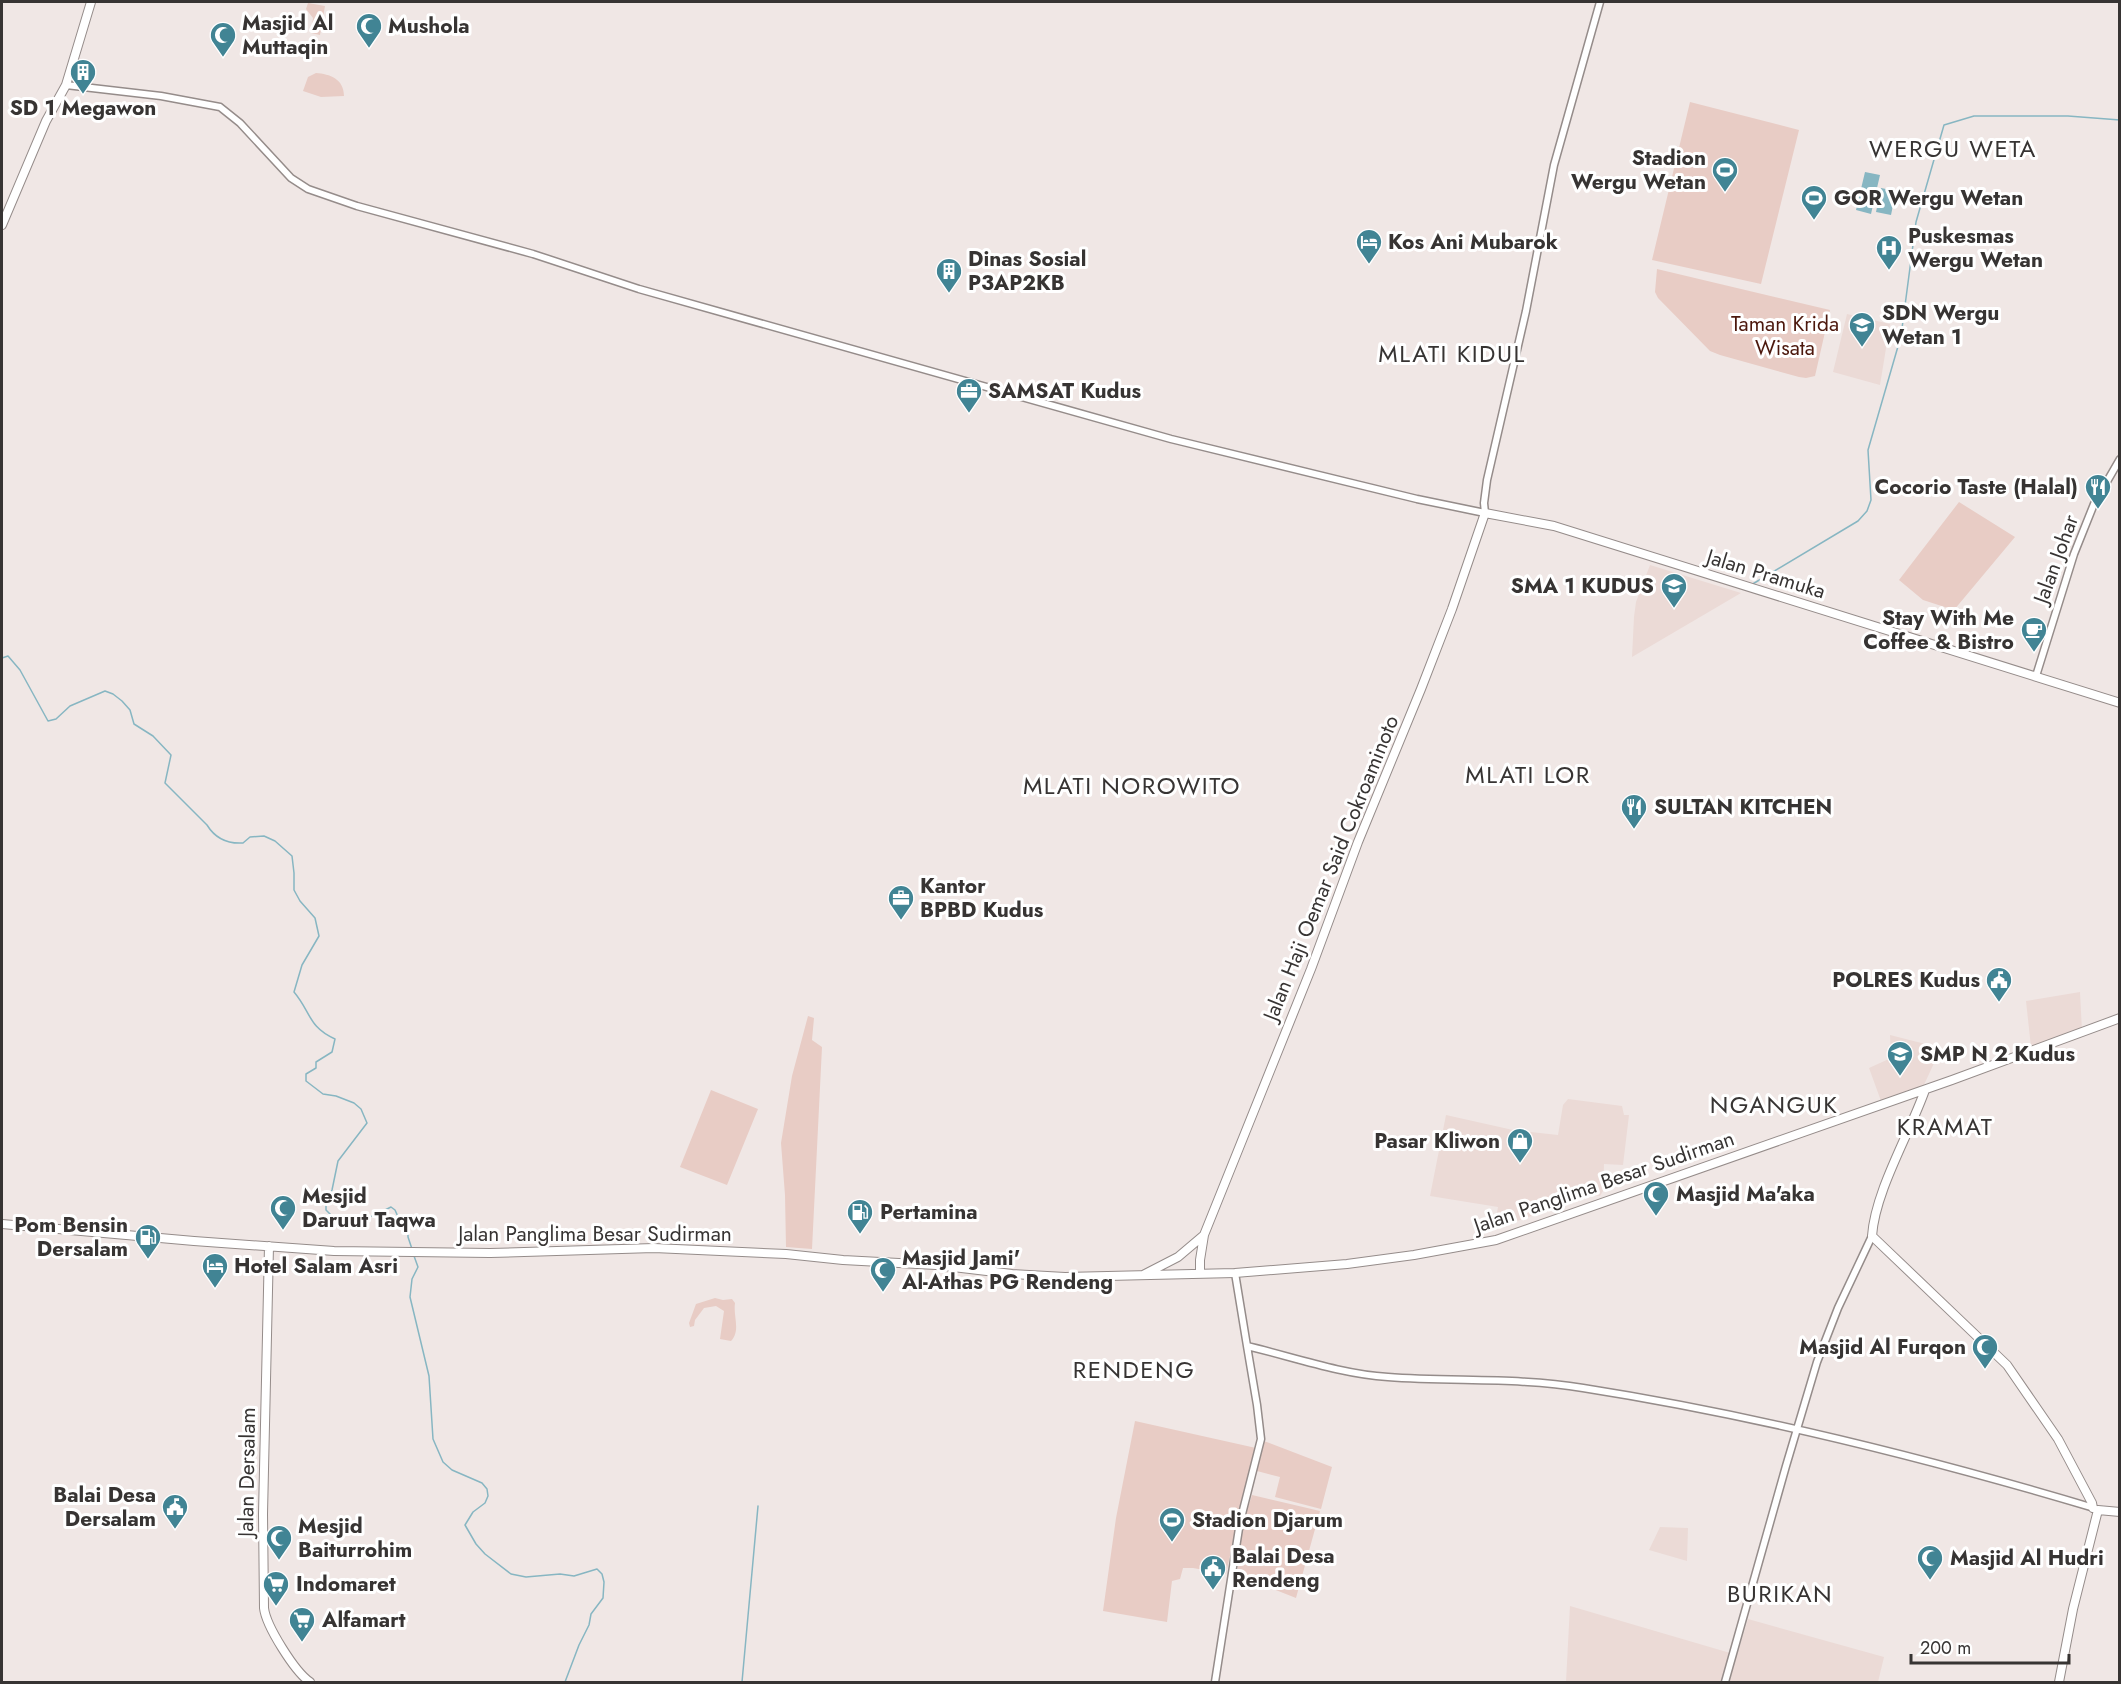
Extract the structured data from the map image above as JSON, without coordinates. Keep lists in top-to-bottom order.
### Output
{
  "streets": {
    "main road": [
      "Jalan Pramuka",
      "Jalan Haji Oemar Said Cokroaminoto",
      "Jalan Panglima Besar Sudirman",
      "Jalan Dersalam"
    ],
    "street": ["Jalan Johar"]
  },
  "crossings": [
    ["Jalan Johar", "Jalan Pramuka"],
    ["Jalan Pramuka", "Jalan Haji Oemar Said Cokroaminoto"],
    ["Jalan Panglima Besar Sudirman", "Jalan Dersalam"]
  ],
  "districts": [
    "WERGU WETA",
    "MLATI KIDUL",
    "MLATI LOR",
    "MLATI NOROWITO",
    "NGANGUK",
    "KRAMAT",
    "RENDENG",
    "BURIKAN"
  ],
  "parks": ["Taman Krida Wisata"],
  "places": {
    "mosque": [
      "Mushola",
      "Masjid Al Muttaqin",
      "Masjid Ma'aka",
      "Mesjid Daruut Taqwa",
      "Masjid Jami' Al-Athas PG Rendeng",
      "Masjid Al Furqon",
      "Mesjid Baiturrohim",
      "Masjid Al Hudri"
    ],
    "building": ["SD 1 Megawon", "Dinas Sosial P3AP2KB"],
    "sports": ["Stadion Wergu Wetan", "GOR Wergu Wetan", "Stadion Djarum"],
    "hotel": ["Kos Ani Mubarok", "Hotel Salam Asri"],
    "hospital": ["Puskesmas Wergu Wetan"],
    "school or university": ["SDN Wergu Wetan 1", "SMA 1 KUDUS", "SMP N 2 Kudus"],
    "office": ["SAMSAT Kudus", "Kantor BPBD Kudus"],
    "restaurant": ["Cocorio Taste (Halal)", "SULTAN KITCHEN"],
    "cafe": ["Stay With Me Coffee & Bistro"],
    "public building": ["POLRES Kudus", "Balai Desa Dersalam", "Balai Desa Rendeng"],
    "shop": ["Pasar Kliwon"],
    "fuel station": ["Pertamina", "Pom Bensin Dersalam"],
    "supermarket": ["Indomaret", "Alfamart"]
  },
  "scale_bar": "200 m"
}
